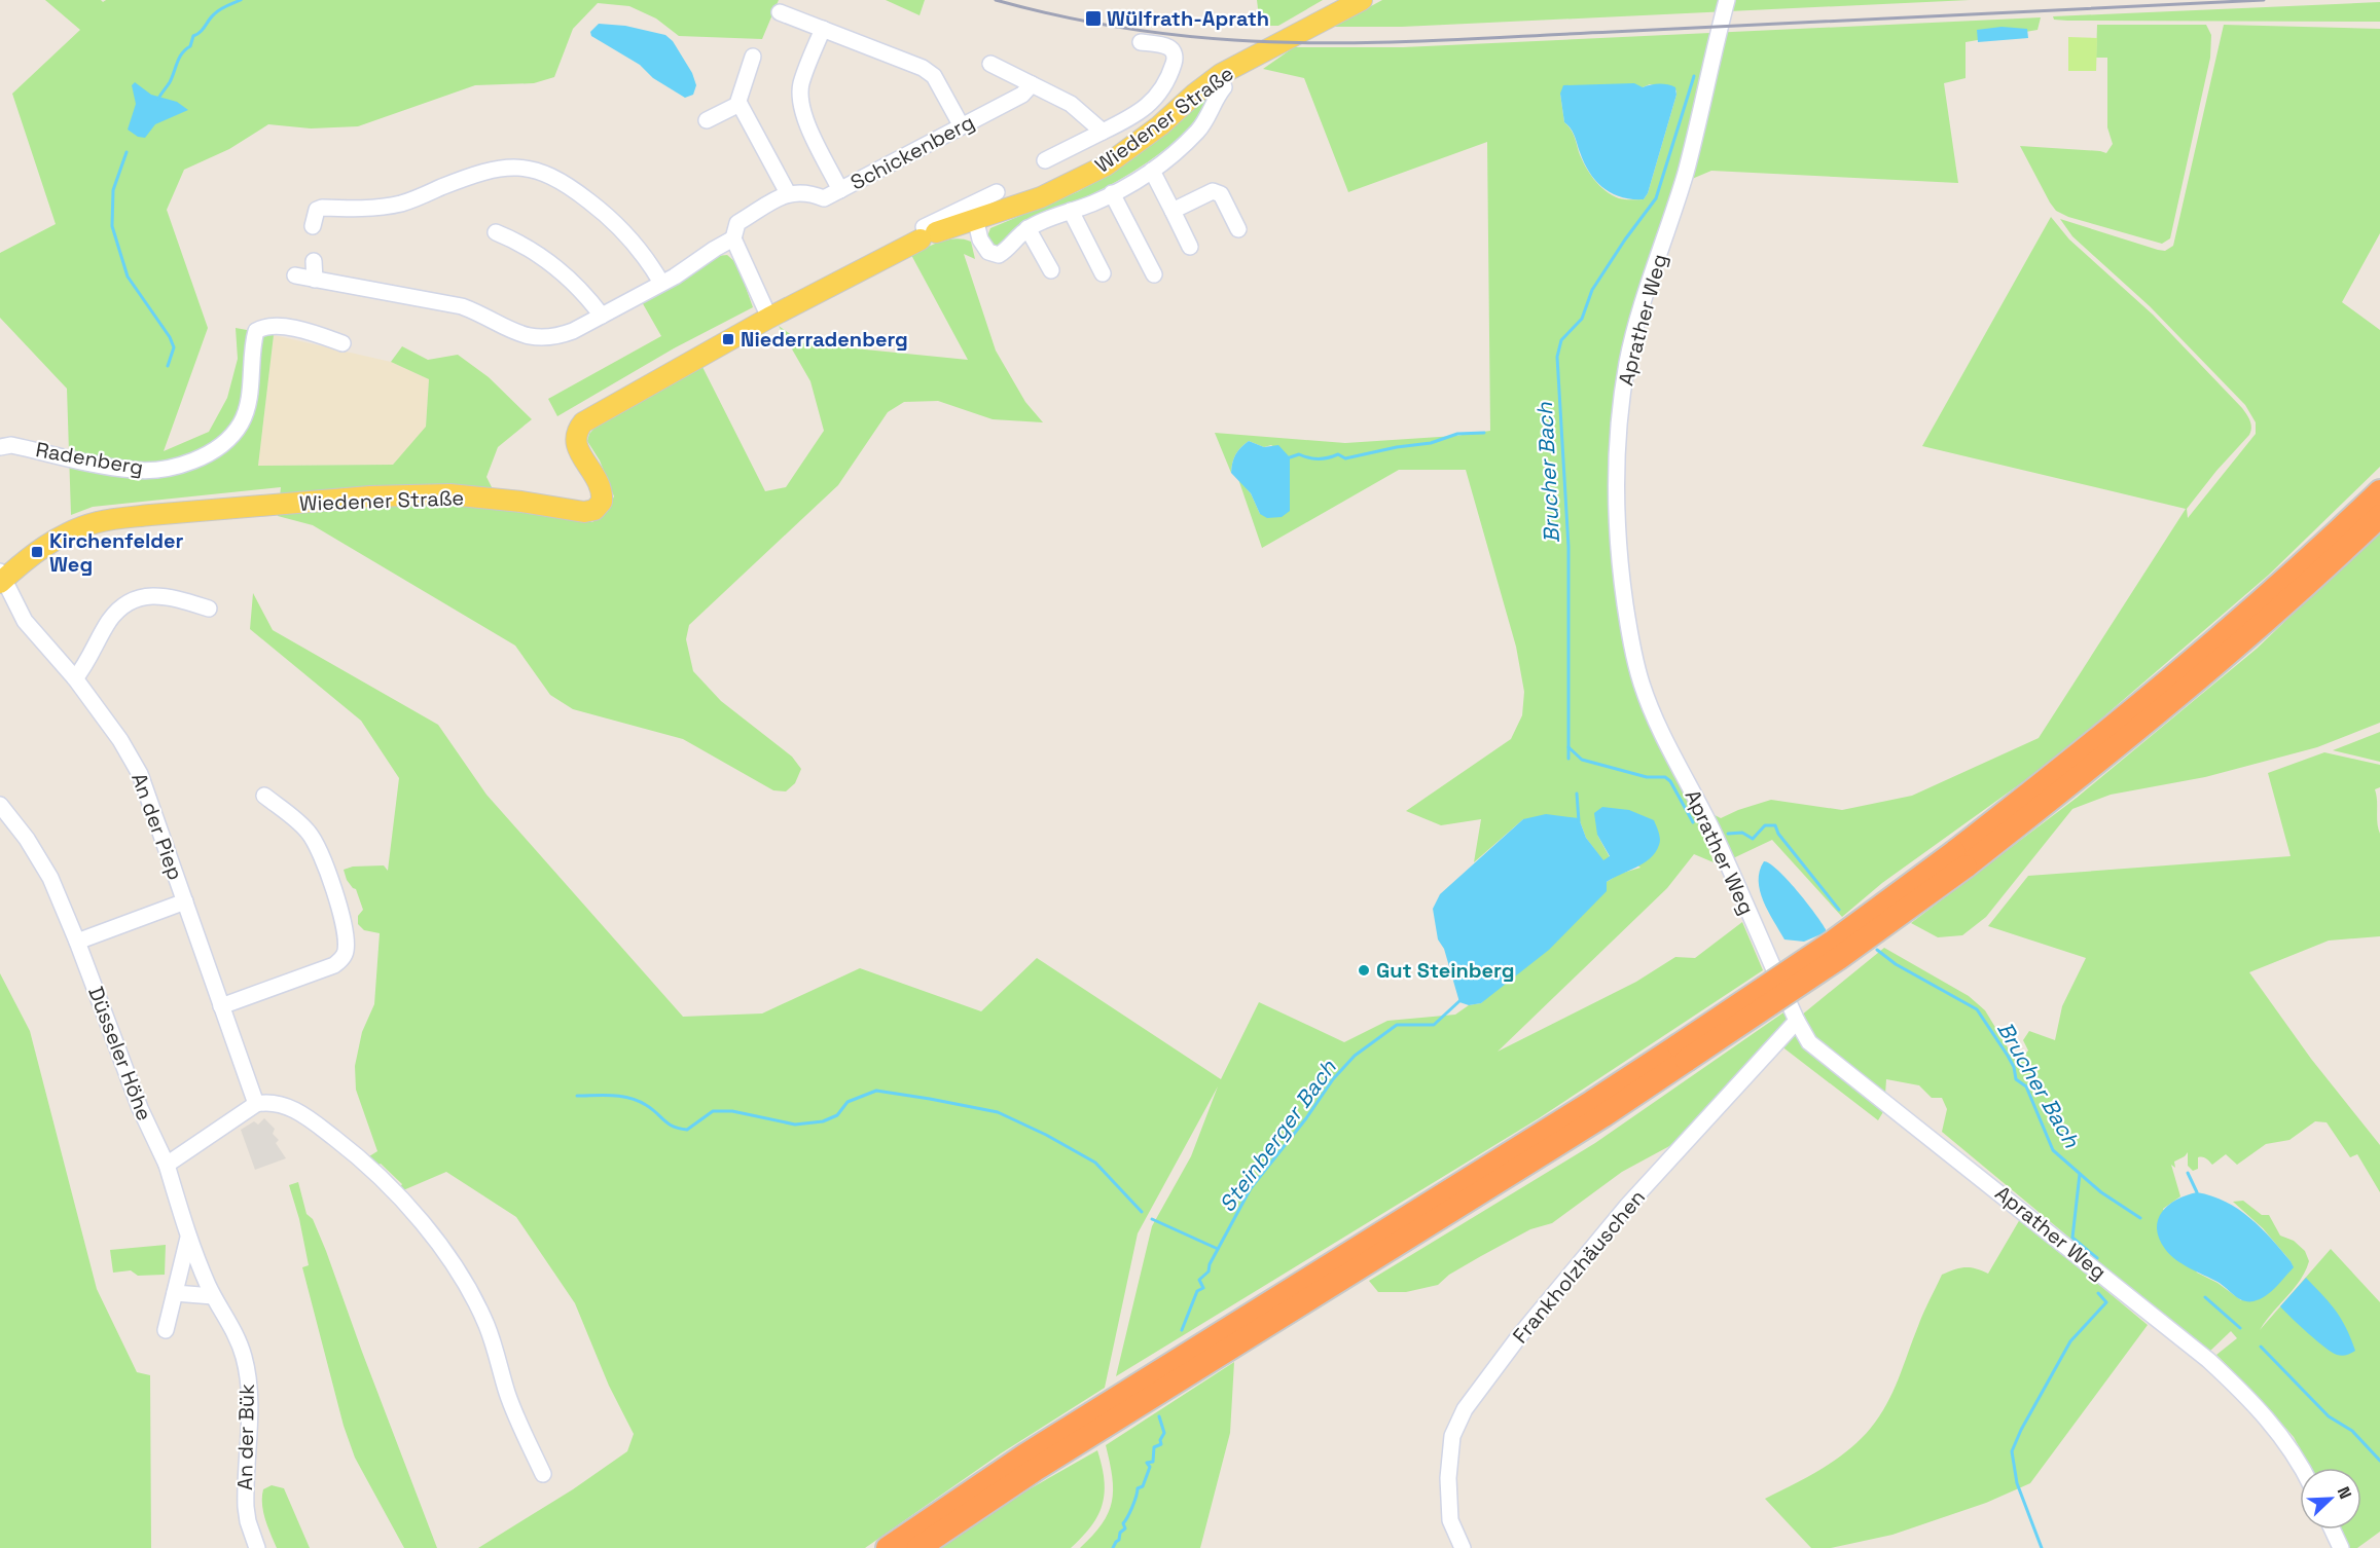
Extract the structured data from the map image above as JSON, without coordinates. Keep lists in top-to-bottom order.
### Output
{
  "streets": {
    "main road": ["Wiedener Straße"],
    "street": [
      "Schickenberg",
      "Aprather Weg",
      "Radenberg",
      "An der Piep",
      "Düsseler Höhe",
      "Frankholzhäuschen",
      "An der Bük"
    ]
  },
  "crossings": [
    ["Wiedener Straße", "An der Piep"],
    ["Aprather Weg", "Frankholzhäuschen"],
    ["Düsseler Höhe", "An der Bük"]
  ],
  "water": ["Brucher Bach", "Steinberger Bach"],
  "places": {
    "transit": ["Wülfrath-Aprath", "Niederradenberg", "Kirchenfelder Weg"],
    "other": ["Gut Steinberg"]
  },
  "north": "top right"
}
